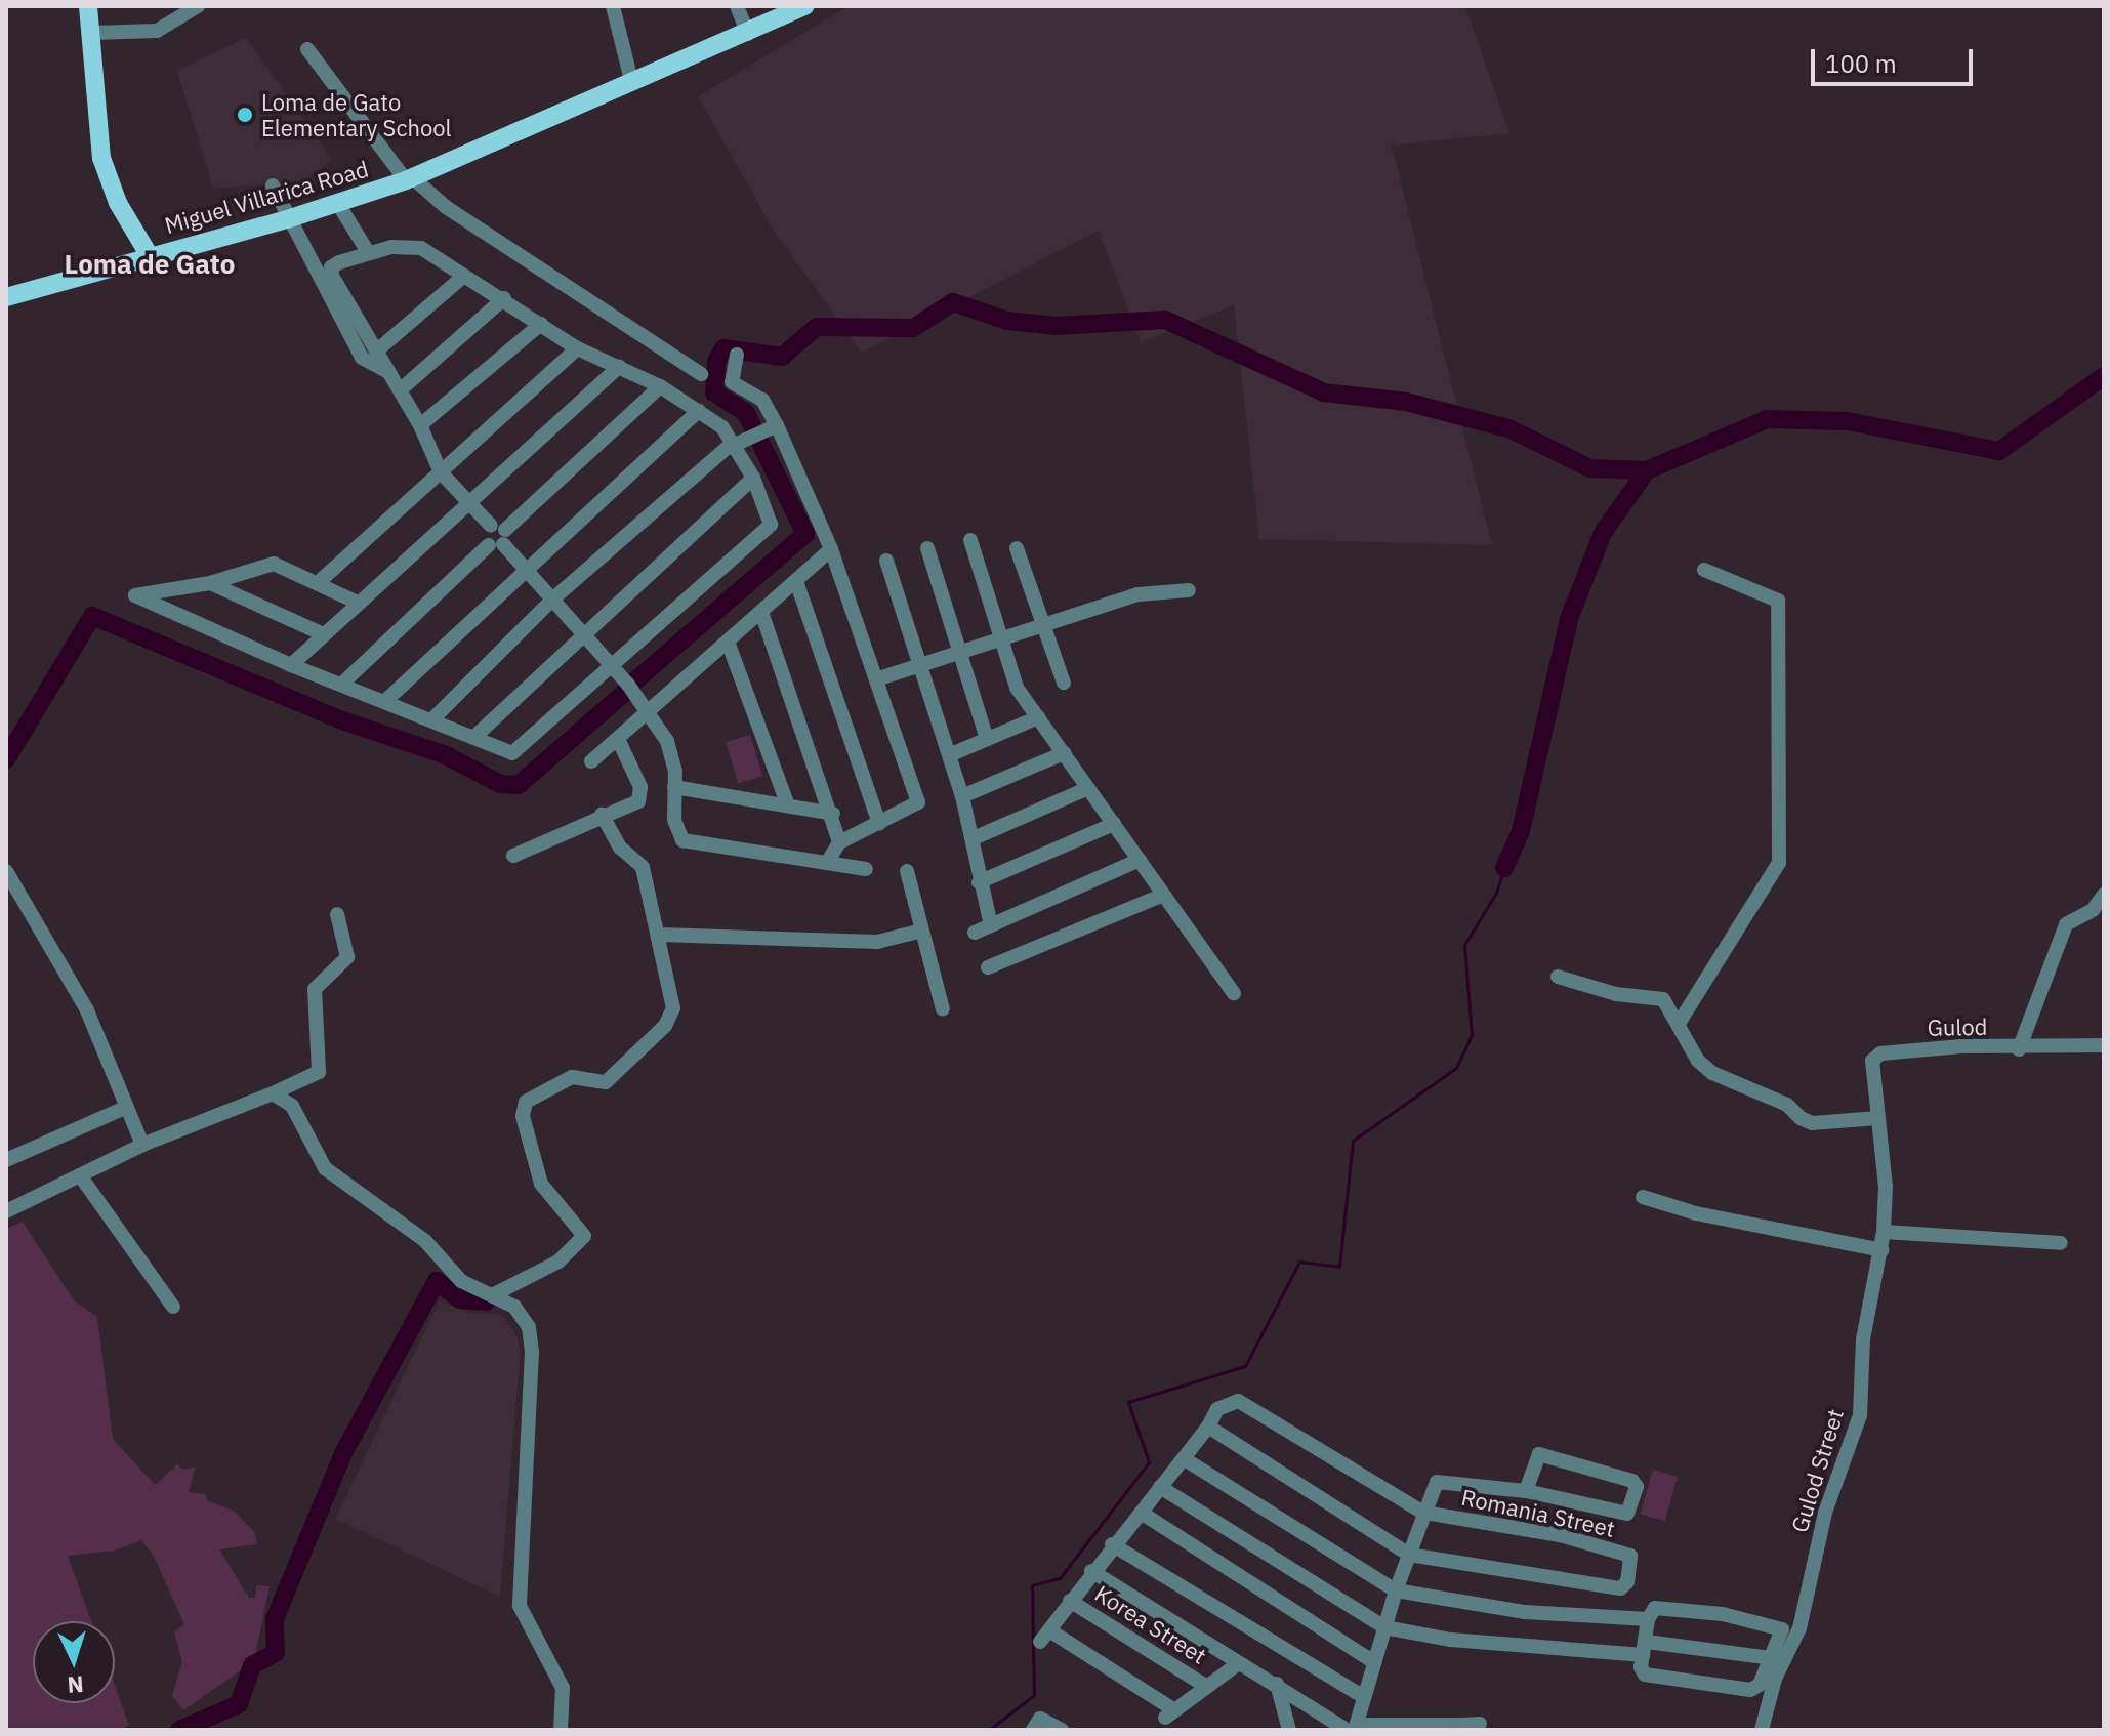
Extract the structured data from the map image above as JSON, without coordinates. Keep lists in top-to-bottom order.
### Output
{
  "streets": {
    "main road": ["Miguel Villarica Road"],
    "street": [
      "Gulod",
      "Gulod Street",
      "Romania Street",
      "Korea Street"
    ]
  },
  "crossings": [
    ["Gulod", "Gulod Street"]
  ],
  "districts": ["Loma de Gato"],
  "places": ["Loma de Gato Elementary School"],
  "scale_bar": "100 m",
  "north": "bottom"
}
